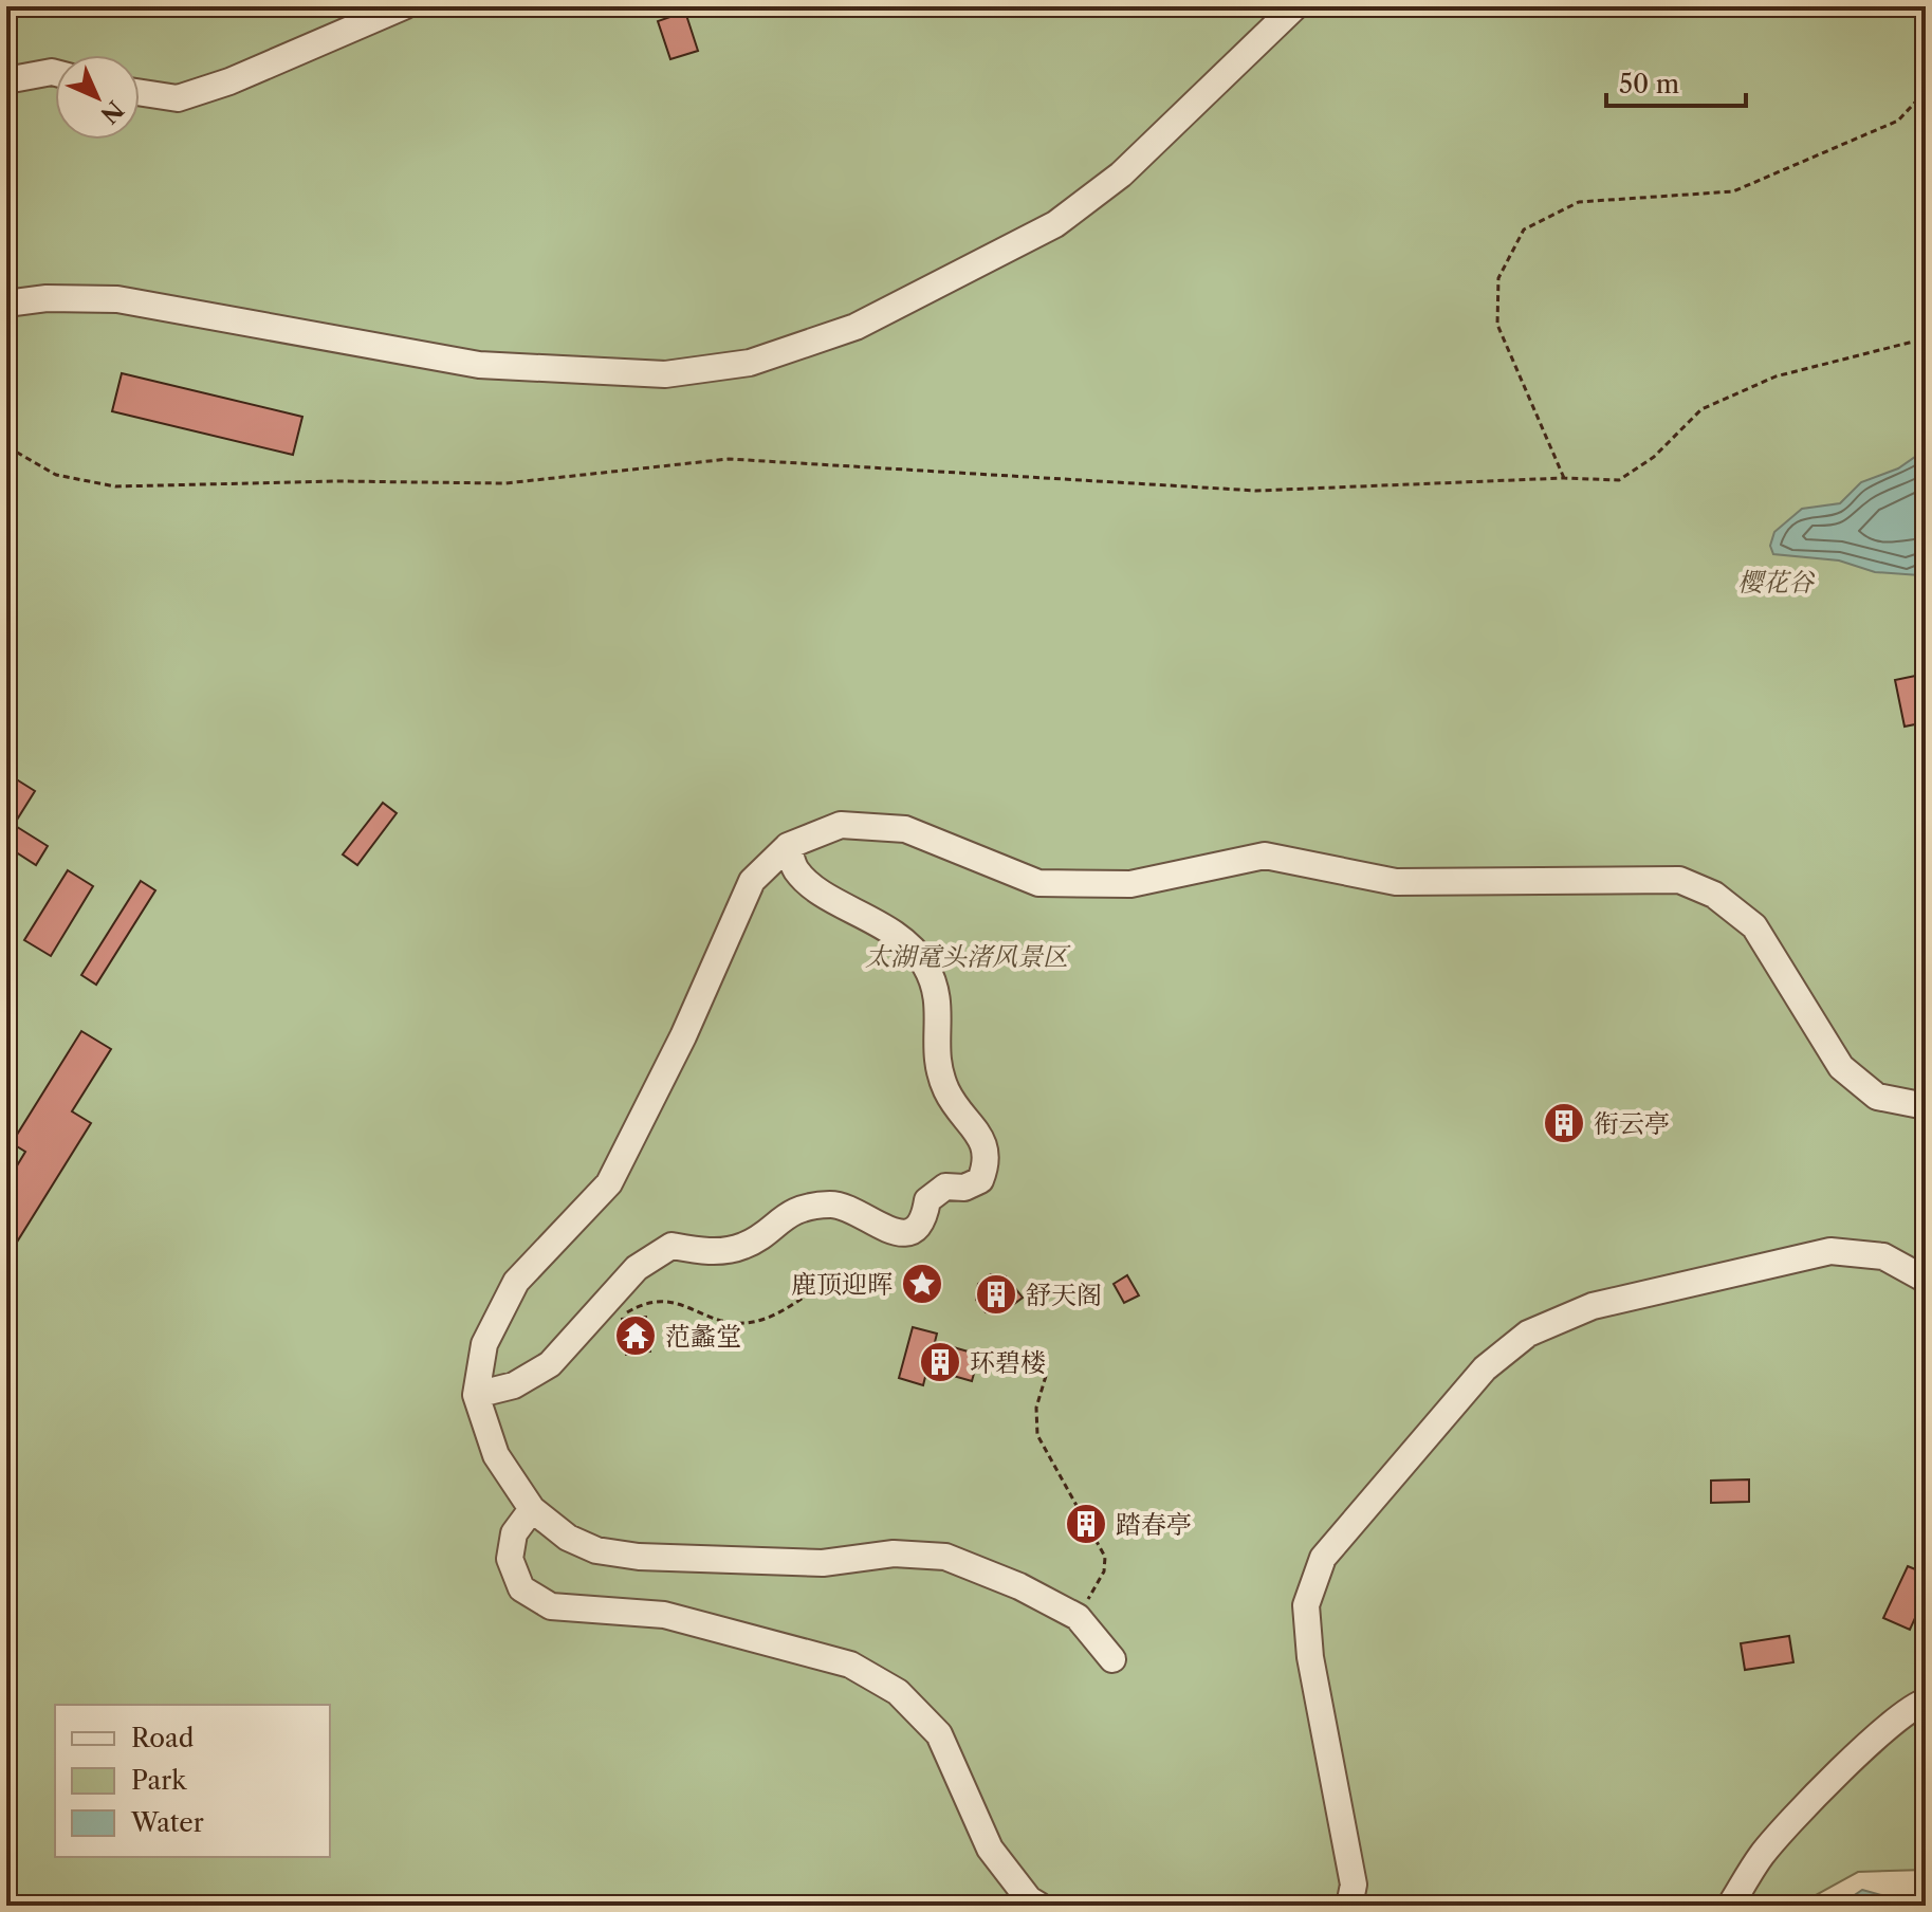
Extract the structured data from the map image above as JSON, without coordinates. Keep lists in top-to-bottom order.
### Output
{
  "parks": ["樱花谷", "太湖鼋头渚风景区"],
  "places": {
    "building": [
      "衔云亭",
      "舒天阁",
      "环碧楼",
      "踏春亭"
    ],
    "place": ["鹿顶迎晖"],
    "temple": ["范蠡堂"]
  },
  "legend": ["Road", "Park", "Water"],
  "scale_bar": "50 m",
  "north": "bottom right"
}
